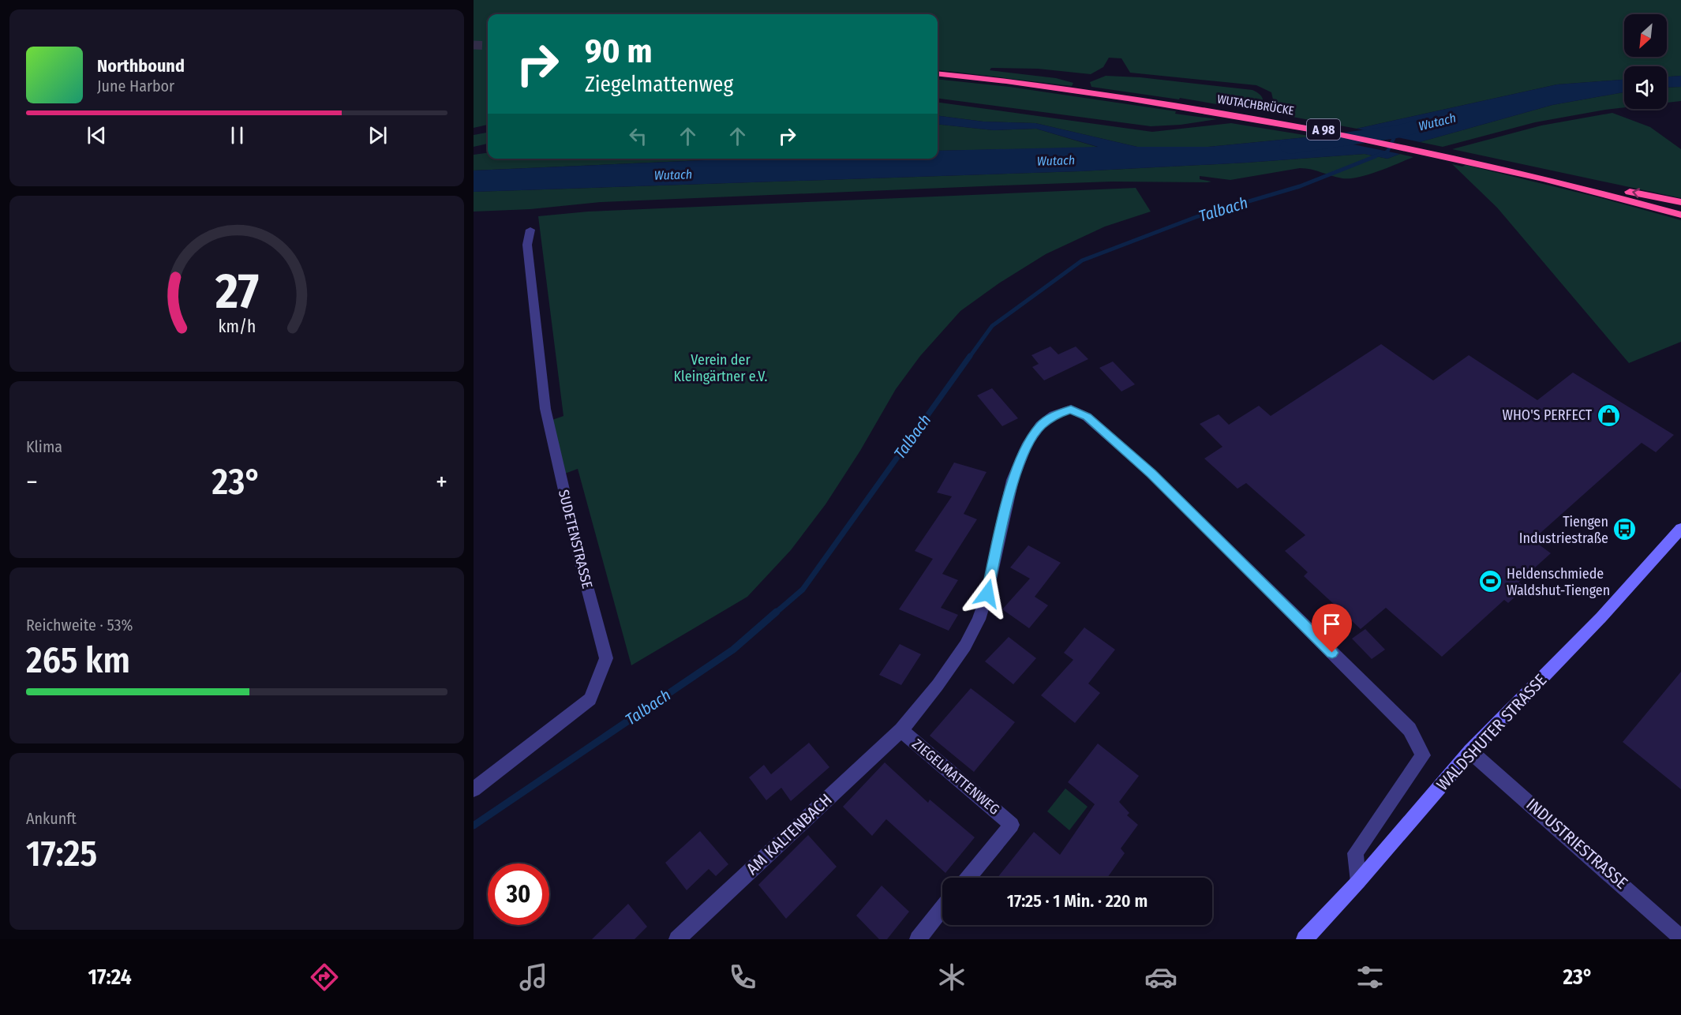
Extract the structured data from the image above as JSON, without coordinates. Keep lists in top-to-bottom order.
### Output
{
  "streets": {
    "highway": ["WUTACHBRÜCKE", "A 98"],
    "main road": ["WALDSHUTER STRASSE"],
    "street": [
      "SUDETENSTRASSE",
      "ZIEGELMATTENWEG",
      "AM KALTENBACH",
      "INDUSTRIESTRASSE"
    ]
  },
  "crossings": [
    ["WUTACHBRÜCKE", "A 98"],
    ["WALDSHUTER STRASSE", "ZIEGELMATTENWEG"],
    ["WALDSHUTER STRASSE", "INDUSTRIESTRASSE"],
    ["ZIEGELMATTENWEG", "AM KALTENBACH"]
  ],
  "water": ["Wutach", "Talbach"],
  "parks": ["Verein der Kleingärtner e.V."],
  "places": {
    "shop": ["WHO'S PERFECT"],
    "bus stop": ["Tiengen Industriestraße"],
    "sports": ["Heldenschmiede Waldshut-Tiengen"]
  },
  "north": "bottom left",
  "page": {
    "turn": ["90 m", "Ziegelmattenweg"],
    "song": ["Northbound", "June Harbor"],
    "tile": [
      "Klima",
      ["Reichweite · 53%", "265 km"],
      ["Ankunft", "17:25"]
    ],
    "heat": ["−", "23°", "+"],
    "limit": "30",
    "trip": "17:25 · 1 Min. · 220 m",
    "tabs": ["17:24", "23°"],
    "gauge": ["27", "km/h"]
  }
}
